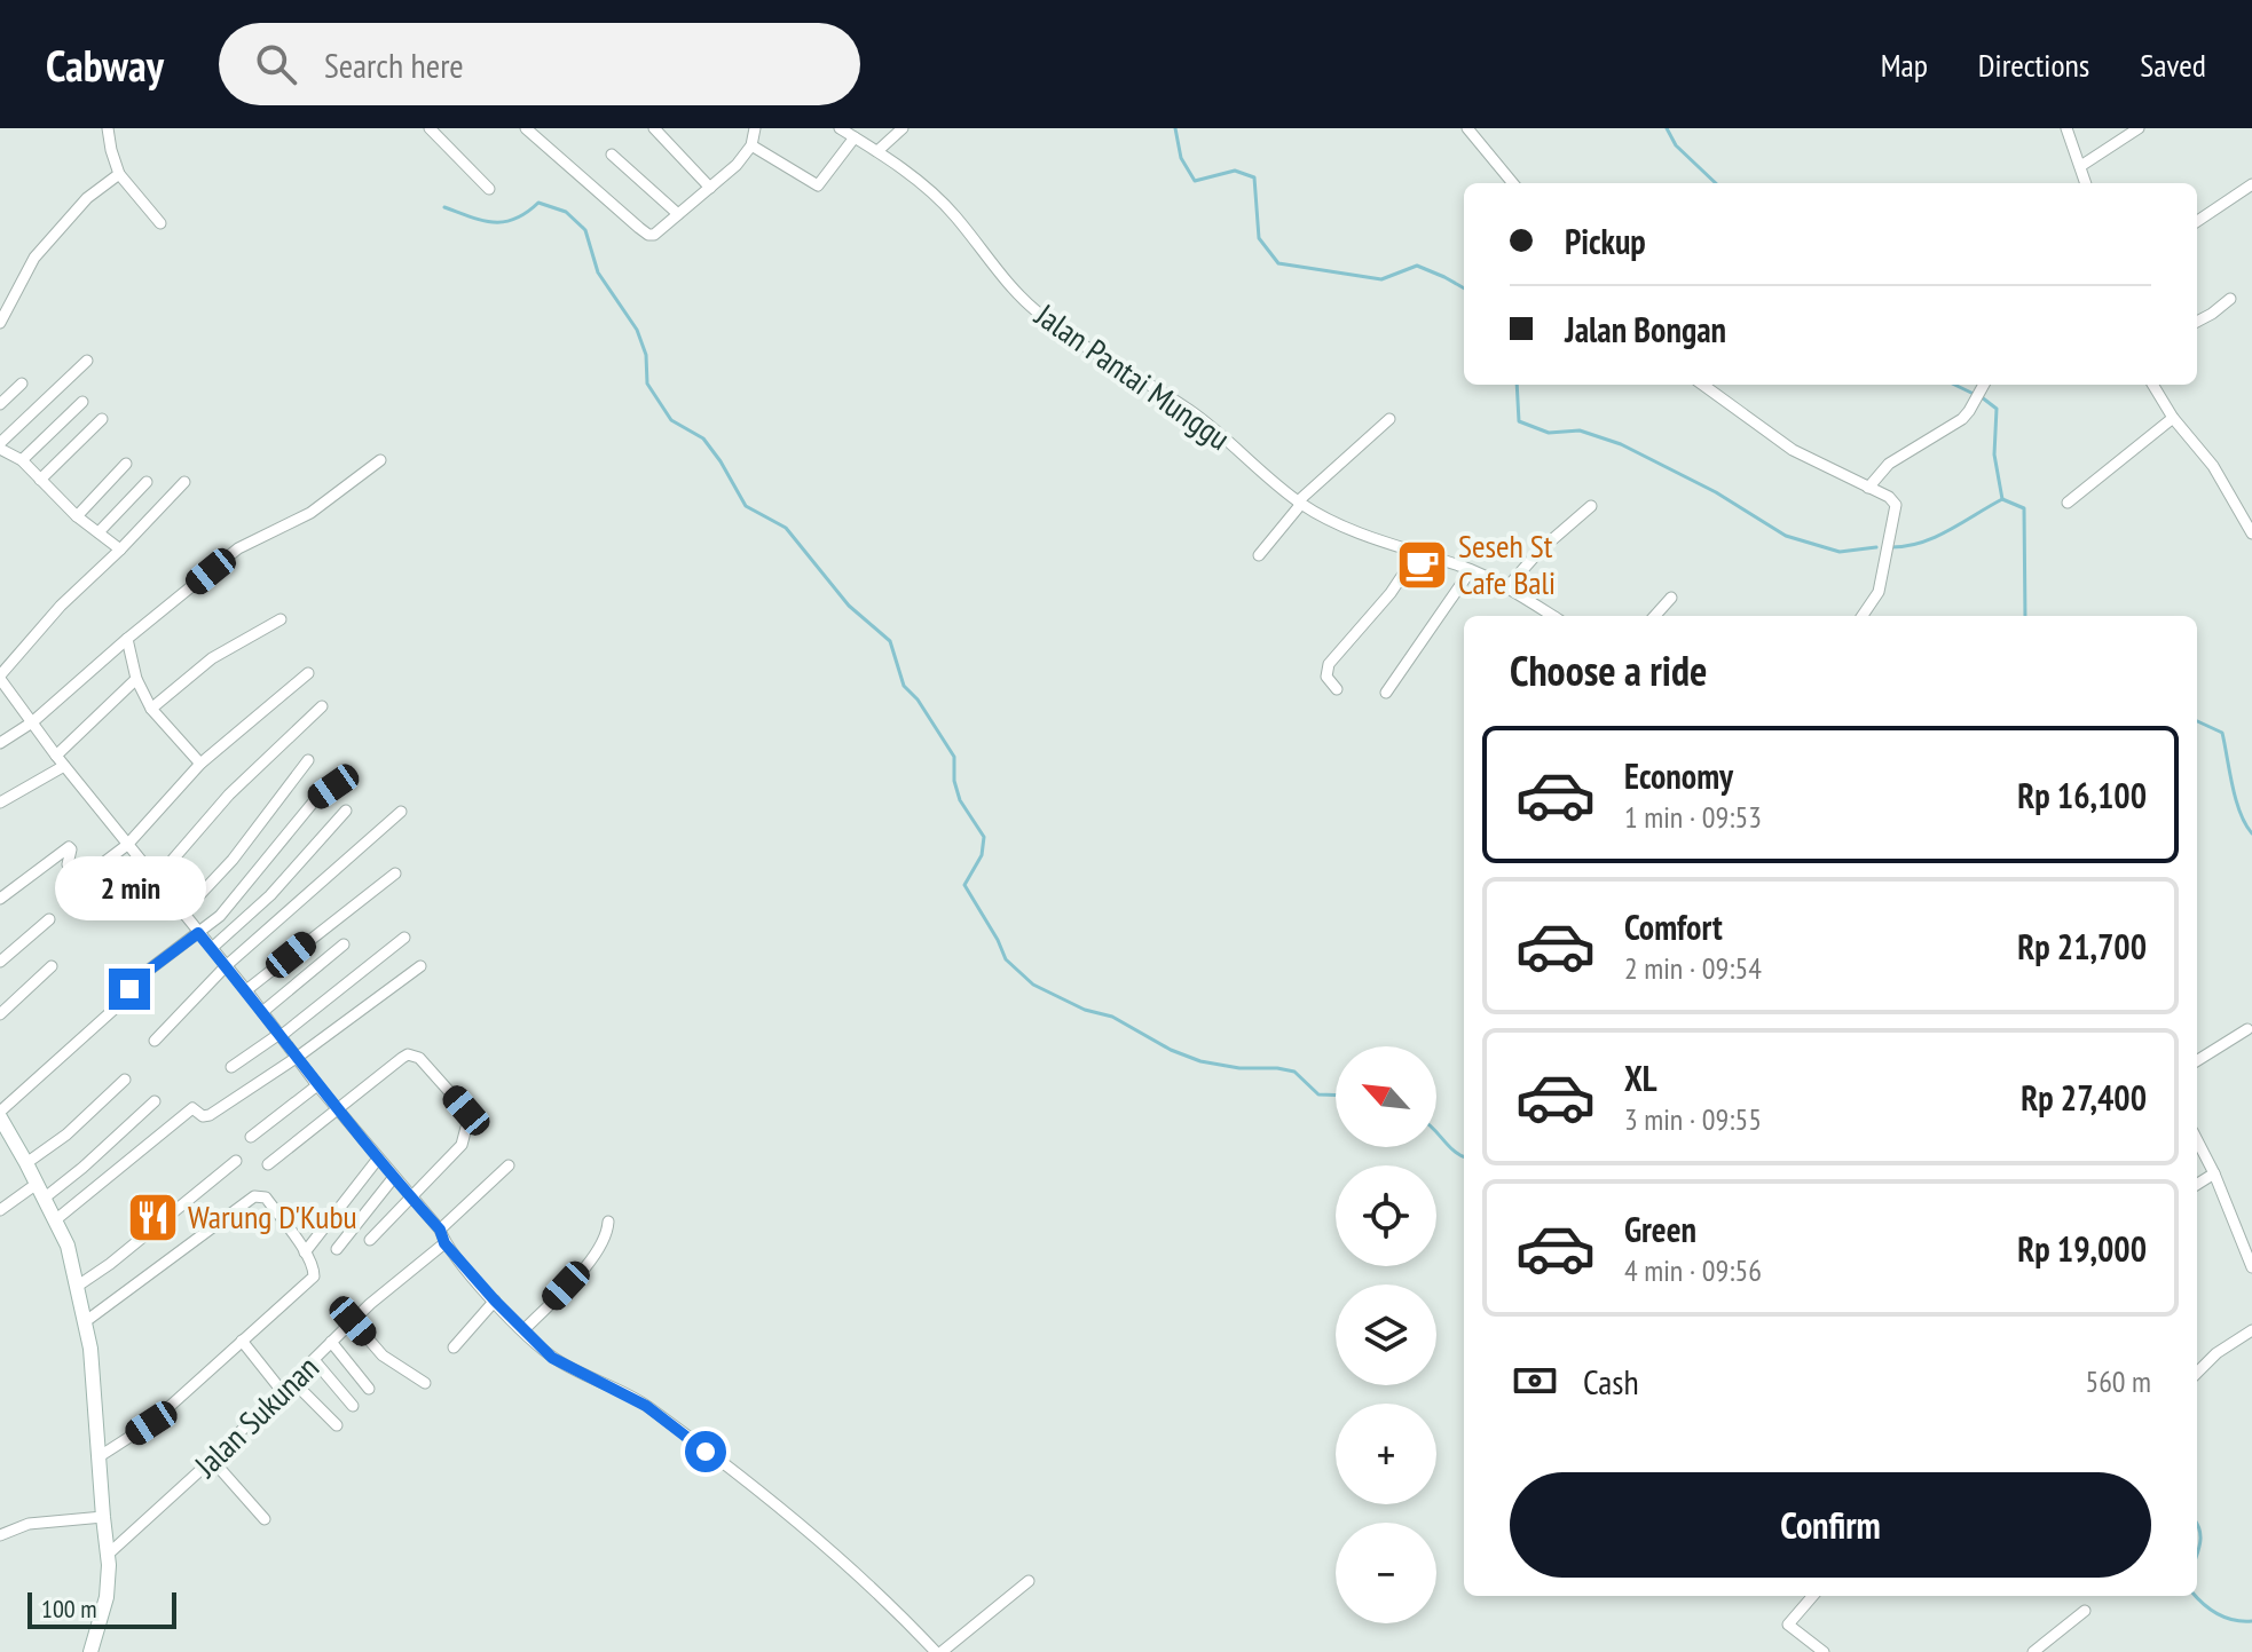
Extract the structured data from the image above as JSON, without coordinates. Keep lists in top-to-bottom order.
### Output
{
  "streets": {
    "street": ["Jalan Pantai Munggu", "Jalan Sukunan"]
  },
  "places": {
    "cafe": ["Seseh St Cafe Bali"],
    "restaurant": ["Warung D'Kubu"]
  },
  "scale_bar": "100 m",
  "north": "top left",
  "page": {
    "header": "Cabway",
    "search": "Search here",
    "nav": ["Map", "Directions", "Saved"],
    "banner": ["Pickup", "Jalan Bongan"],
    "heading": "Choose a ride",
    "list": [
      {
        "name": "Economy",
        "note": "1 min · 09:53",
        "value": "Rp 16,100"
      },
      {
        "name": "Comfort",
        "note": "2 min · 09:54",
        "value": "Rp 21,700"
      },
      {
        "name": "XL",
        "note": "3 min · 09:55",
        "value": "Rp 27,400"
      },
      {
        "name": "Green",
        "note": "4 min · 09:56",
        "value": "Rp 19,000"
      }
    ],
    "bubble": "2 min",
    "map_buttons": ["+", "−"],
    "pay": ["Cash", "560 m"],
    "buttons": "Confirm",
    "scale": "100 m"
  }
}
